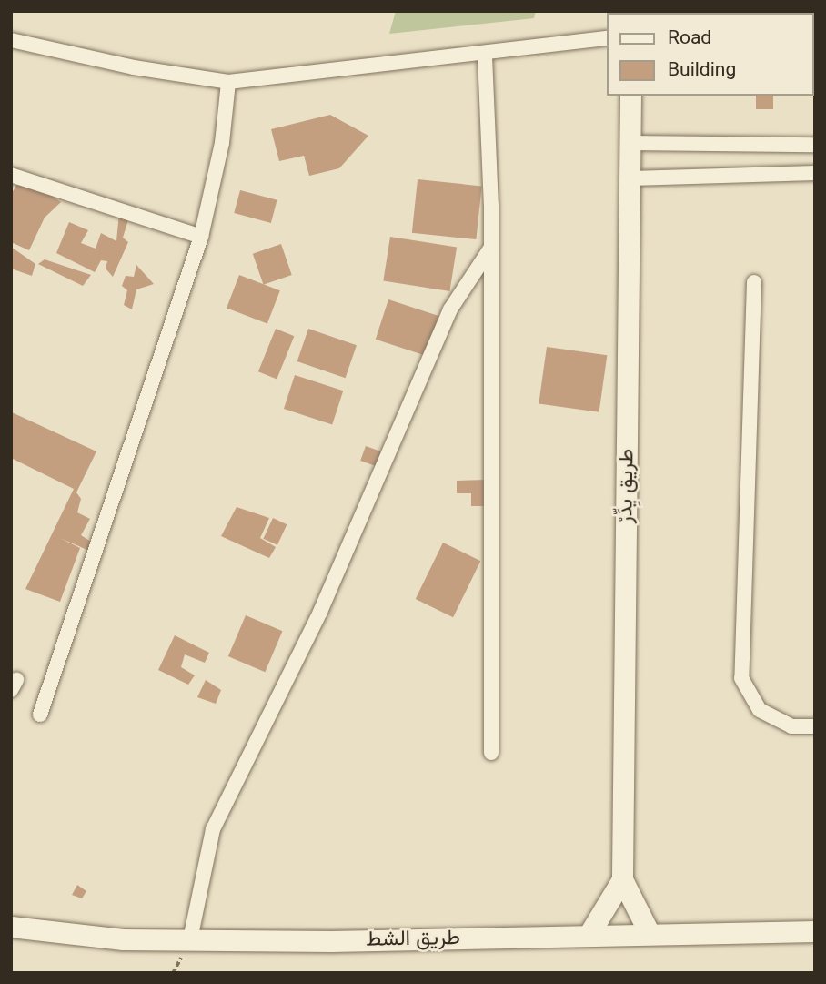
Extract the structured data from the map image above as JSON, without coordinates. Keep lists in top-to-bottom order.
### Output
{
  "streets": {
    "street": ["طريق يِدِّرْ", "طريق الشط"]
  },
  "crossings": [
    ["طريق يِدِّرْ", "طريق الشط"]
  ],
  "legend": ["Road", "Building"]
}
